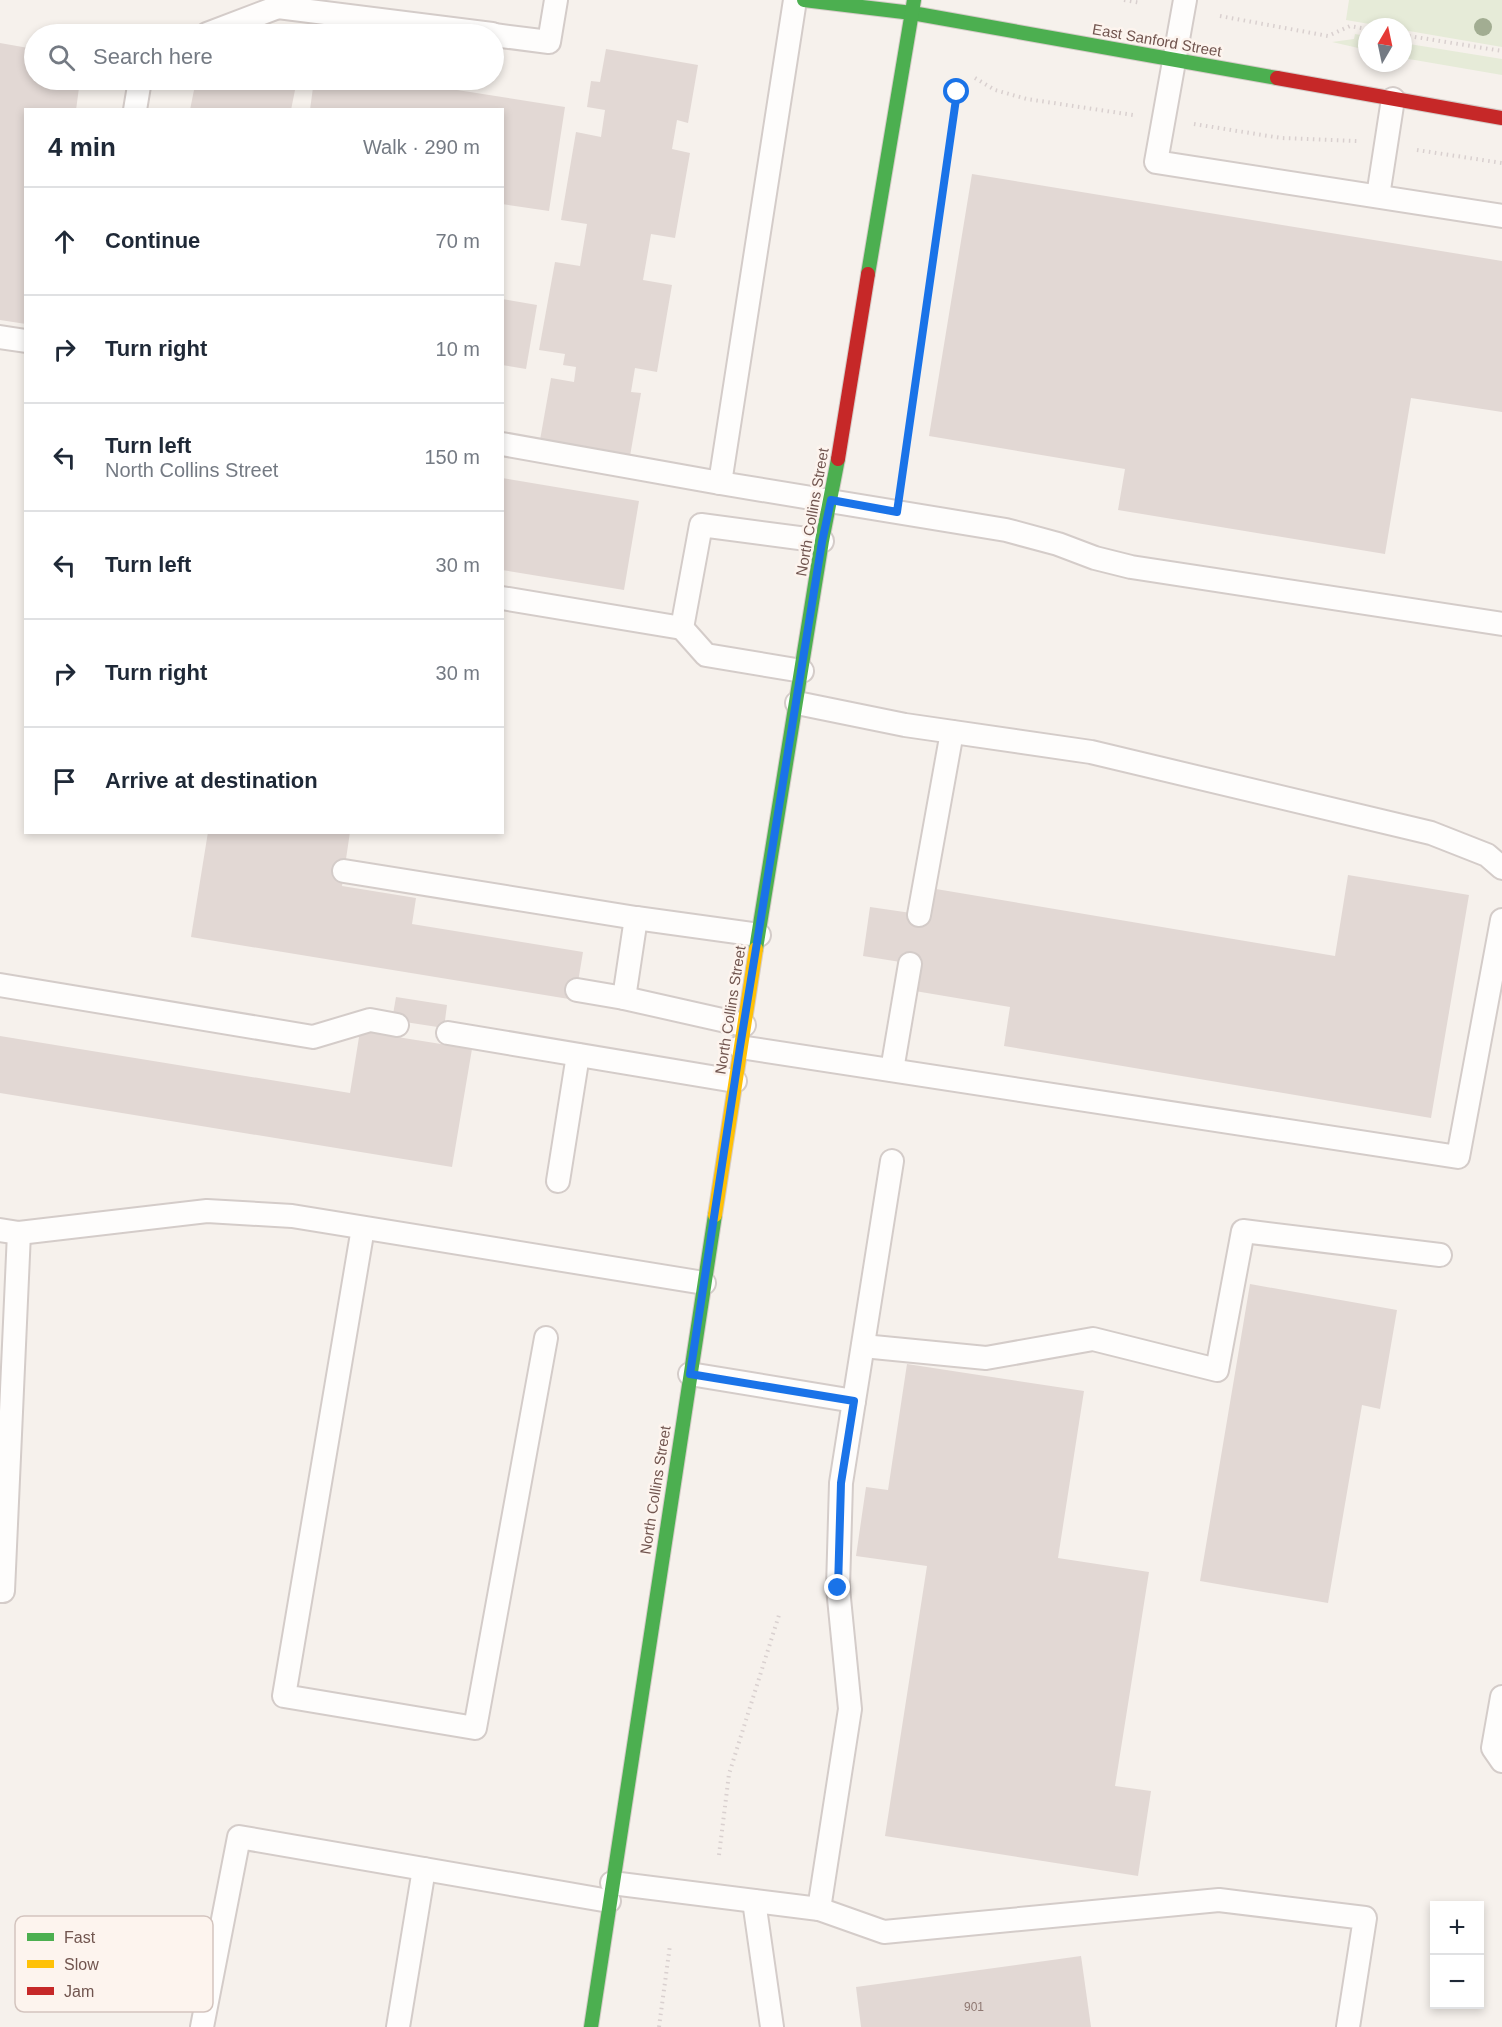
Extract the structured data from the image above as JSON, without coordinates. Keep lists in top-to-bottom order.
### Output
{
  "streets": {
    "main road": ["East Sanford Street", "North Collins Street"]
  },
  "crossings": [
    ["East Sanford Street", "North Collins Street"]
  ],
  "house_numbers": ["901"],
  "legend": ["Fast", "Slow", "Jam"],
  "north": "top",
  "page": {
    "search": "Search here",
    "heading": ["4 min", "Walk · 290 m"],
    "list": [
      ["Continue", "70 m"],
      ["Turn right", "10 m"],
      ["Turn left", "North Collins Street", "150 m"],
      ["Turn left", "30 m"],
      ["Turn right", "30 m"],
      "Arrive at destination"
    ],
    "map_buttons": ["+", "−"]
  }
}
